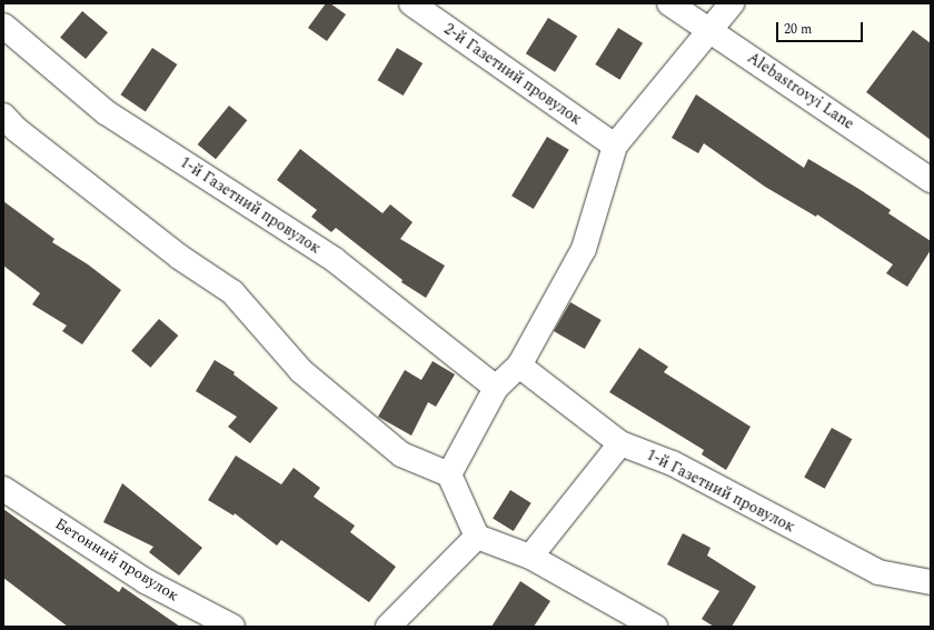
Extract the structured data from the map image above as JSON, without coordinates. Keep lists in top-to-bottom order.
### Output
{
  "streets": {
    "street": [
      "2-й Газетний провулок",
      "Alebastrovyi Lane",
      "1-й Газетний провулок",
      "Бетонний провулок"
    ]
  },
  "scale_bar": "20 m"
}
